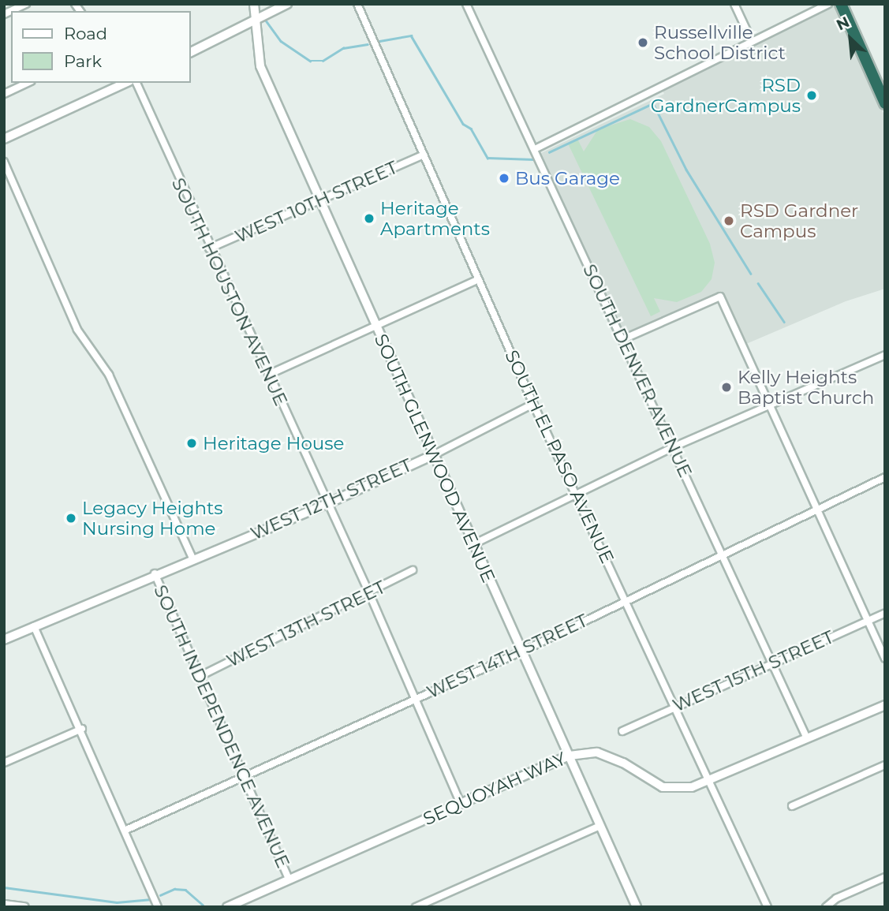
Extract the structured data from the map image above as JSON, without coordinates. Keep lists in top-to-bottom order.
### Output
{
  "streets": {
    "street": [
      "WEST 10TH STREET",
      "SOUTH HOUSTON AVENUE",
      "SOUTH DENVER AVENUE",
      "SOUTH EL PASO AVENUE",
      "SOUTH GLENWOOD AVENUE",
      "WEST 12TH STREET",
      "WEST 13TH STREET",
      "WEST 14TH STREET",
      "WEST 15TH STREET",
      "SOUTH INDEPENDENCE AVENUE",
      "SEQUOYAH WAY"
    ]
  },
  "crossings": [
    ["WEST 10TH STREET", "SOUTH HOUSTON AVENUE"],
    ["WEST 10TH STREET", "SOUTH EL PASO AVENUE"],
    ["WEST 10TH STREET", "SOUTH GLENWOOD AVENUE"],
    ["SOUTH HOUSTON AVENUE", "WEST 12TH STREET"],
    ["SOUTH HOUSTON AVENUE", "WEST 13TH STREET"],
    ["SOUTH HOUSTON AVENUE", "WEST 14TH STREET"],
    ["SOUTH HOUSTON AVENUE", "SEQUOYAH WAY"],
    ["SOUTH DENVER AVENUE", "WEST 14TH STREET"],
    ["SOUTH DENVER AVENUE", "WEST 15TH STREET"],
    ["SOUTH DENVER AVENUE", "SEQUOYAH WAY"],
    ["SOUTH EL PASO AVENUE", "WEST 12TH STREET"],
    ["SOUTH EL PASO AVENUE", "WEST 14TH STREET"],
    ["SOUTH EL PASO AVENUE", "WEST 15TH STREET"],
    ["SOUTH EL PASO AVENUE", "SEQUOYAH WAY"],
    ["SOUTH GLENWOOD AVENUE", "WEST 12TH STREET"],
    ["SOUTH GLENWOOD AVENUE", "WEST 14TH STREET"],
    ["SOUTH GLENWOOD AVENUE", "SEQUOYAH WAY"],
    ["WEST 12TH STREET", "SOUTH INDEPENDENCE AVENUE"],
    ["WEST 13TH STREET", "SOUTH INDEPENDENCE AVENUE"],
    ["WEST 14TH STREET", "SOUTH INDEPENDENCE AVENUE"],
    ["SOUTH INDEPENDENCE AVENUE", "SEQUOYAH WAY"]
  ],
  "places": [
    "Russellville School District",
    "RSD GardnerCampus",
    "Bus Garage",
    "Heritage Apartments",
    "RSD Gardner Campus",
    "Kelly Heights Baptist Church",
    "Heritage House",
    "Legacy Heights Nursing Home"
  ],
  "legend": ["Road", "Park"],
  "north": "top left"
}
